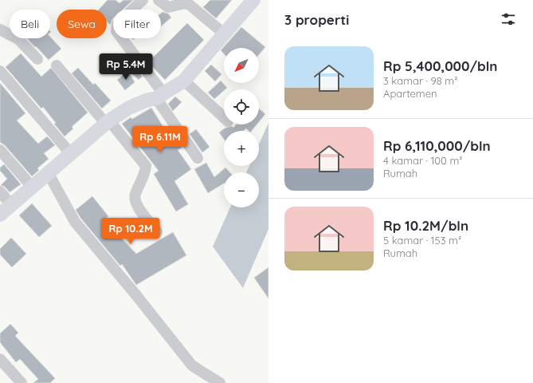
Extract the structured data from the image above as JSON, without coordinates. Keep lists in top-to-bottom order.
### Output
{
  "north": "bottom left",
  "page": {
    "heading": "3 properti",
    "chip": ["Beli", "Sewa", "Filter"],
    "list": [
      {
        "name": "Rp 5,400,000/bln",
        "note": "3 kamar · 98 m² · Apartemen"
      },
      {
        "name": "Rp 6,110,000/bln",
        "note": "4 kamar · 100 m² · Rumah"
      },
      {
        "name": "Rp 10.2M/bln",
        "note": "5 kamar · 153 m² · Rumah"
      }
    ],
    "map_buttons": ["+", "−"],
    "price": ["Rp 5.4M", "Rp 6.11M", "Rp 10.2M"]
  }
}
